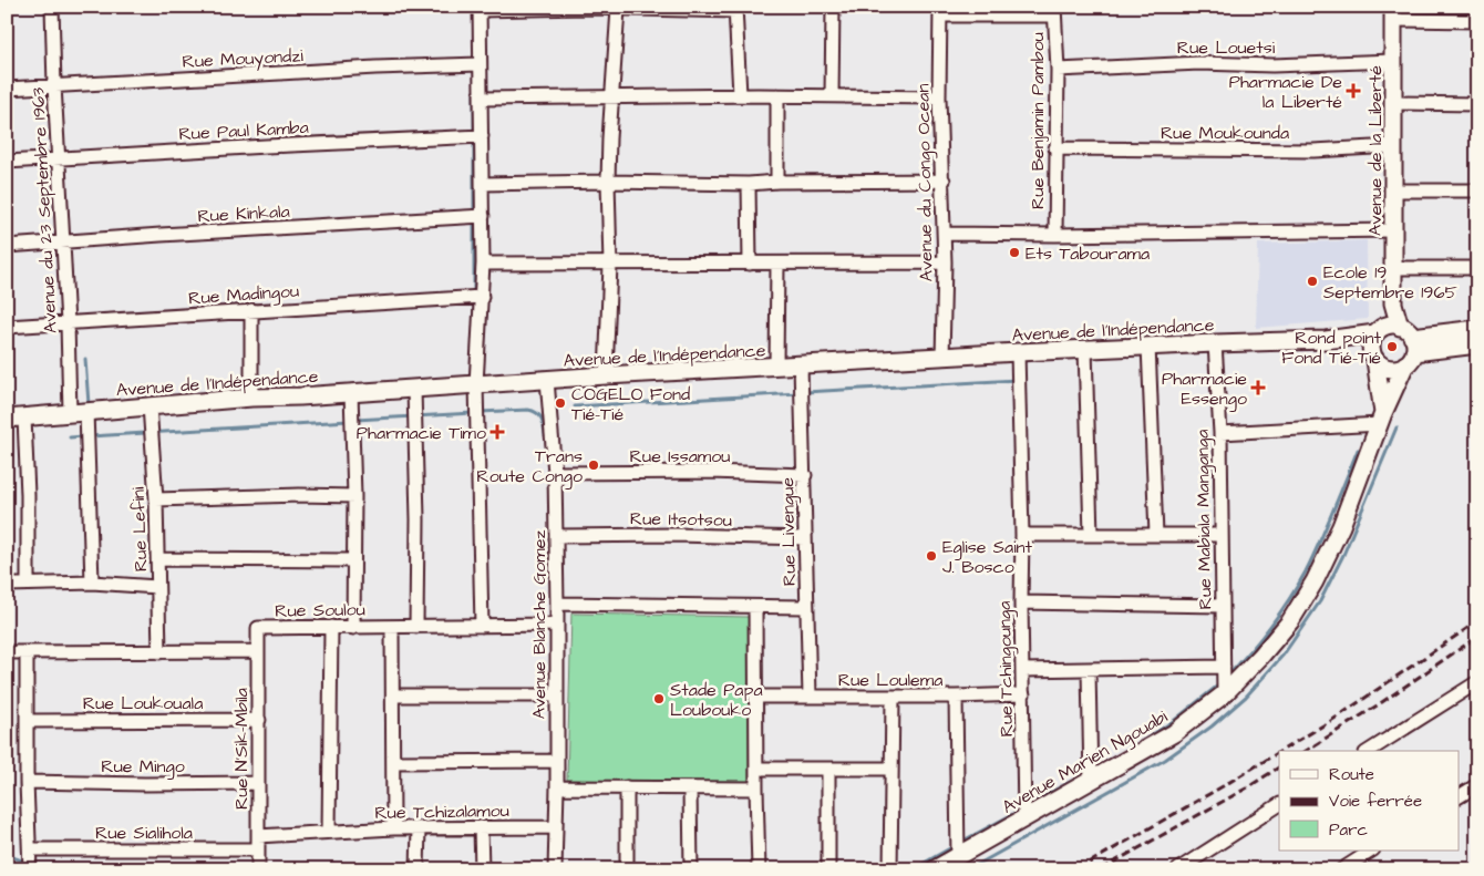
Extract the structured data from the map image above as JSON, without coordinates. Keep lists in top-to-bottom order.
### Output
{
  "streets": {
    "street": [
      "Rue Louetsi",
      "Rue Mouyondzi",
      "Rue Benjamin Pambou",
      "Rue Paul Kamba",
      "Rue Moukounda",
      "Avenue de la Liberté",
      "Avenue du Congo Ocean",
      "Avenue du 23 Septembre 1963",
      "Rue Kinkala",
      "Rue Madingou",
      "Avenue de l'Indépendance",
      "Rue Issamou",
      "Rue Itsotsou",
      "Rue Mabiala Manganga",
      "Rue Lefini",
      "Rue Livengue",
      "Rue Soulou",
      "Avenue Blanche Gomez",
      "Rue Tchingounga",
      "Rue Loulema",
      "Rue Loukouala",
      "Rue N'Sik-Mbila",
      "Avenue Marien Ngouabi",
      "Rue Mingo",
      "Rue Tchizalamou",
      "Rue Sialihola"
    ]
  },
  "crossings": [
    ["Rue Louetsi", "Rue Benjamin Pambou"],
    ["Rue Louetsi", "Avenue de la Liberté"],
    ["Rue Mouyondzi", "Avenue du 23 Septembre 1963"],
    ["Rue Benjamin Pambou", "Rue Moukounda"],
    ["Rue Paul Kamba", "Avenue du 23 Septembre 1963"],
    ["Rue Moukounda", "Avenue de la Liberté"],
    ["Avenue de la Liberté", "Avenue de l'Indépendance"],
    ["Avenue de la Liberté", "Avenue Marien Ngouabi"],
    ["Avenue du Congo Ocean", "Avenue de l'Indépendance"],
    ["Avenue du 23 Septembre 1963", "Rue Kinkala"],
    ["Avenue du 23 Septembre 1963", "Rue Madingou"],
    ["Avenue du 23 Septembre 1963", "Avenue de l'Indépendance"],
    ["Avenue de l'Indépendance", "Rue Mabiala Manganga"],
    ["Avenue de l'Indépendance", "Rue Lefini"],
    ["Avenue de l'Indépendance", "Rue Livengue"],
    ["Avenue de l'Indépendance", "Avenue Blanche Gomez"],
    ["Avenue de l'Indépendance", "Rue Tchingounga"],
    ["Avenue de l'Indépendance", "Avenue Marien Ngouabi"],
    ["Rue Issamou", "Rue Livengue"],
    ["Rue Issamou", "Avenue Blanche Gomez"],
    ["Rue Itsotsou", "Rue Livengue"],
    ["Rue Itsotsou", "Avenue Blanche Gomez"],
    ["Rue Mabiala Manganga", "Avenue Marien Ngouabi"],
    ["Rue Lefini", "Rue Soulou"],
    ["Rue Livengue", "Rue Loulema"],
    ["Rue Soulou", "Avenue Blanche Gomez"],
    ["Rue Soulou", "Rue N'Sik-Mbila"],
    ["Avenue Blanche Gomez", "Rue Tchizalamou"],
    ["Rue Tchingounga", "Rue Loulema"],
    ["Rue Tchingounga", "Avenue Marien Ngouabi"],
    ["Rue Loukouala", "Rue N'Sik-Mbila"],
    ["Rue N'Sik-Mbila", "Rue Mingo"],
    ["Rue N'Sik-Mbila", "Rue Tchizalamou"],
    ["Rue N'Sik-Mbila", "Rue Sialihola"]
  ],
  "places": {
    "health": ["Pharmacie De la Liberté", "Pharmacie Essengo", "Pharmacie Timo"],
    "other": [
      "Ets Tabourama",
      "Ecole 19 Septembre 1965",
      "Rond point Fond Tié-Tié",
      "COGELO Fond Tié-Tié",
      "Trans Route Congo",
      "Eglise Saint J. Bosco",
      "Stade Papa Loubouko"
    ]
  },
  "legend": ["Route", "Voie ferrée", "Parc"]
}
